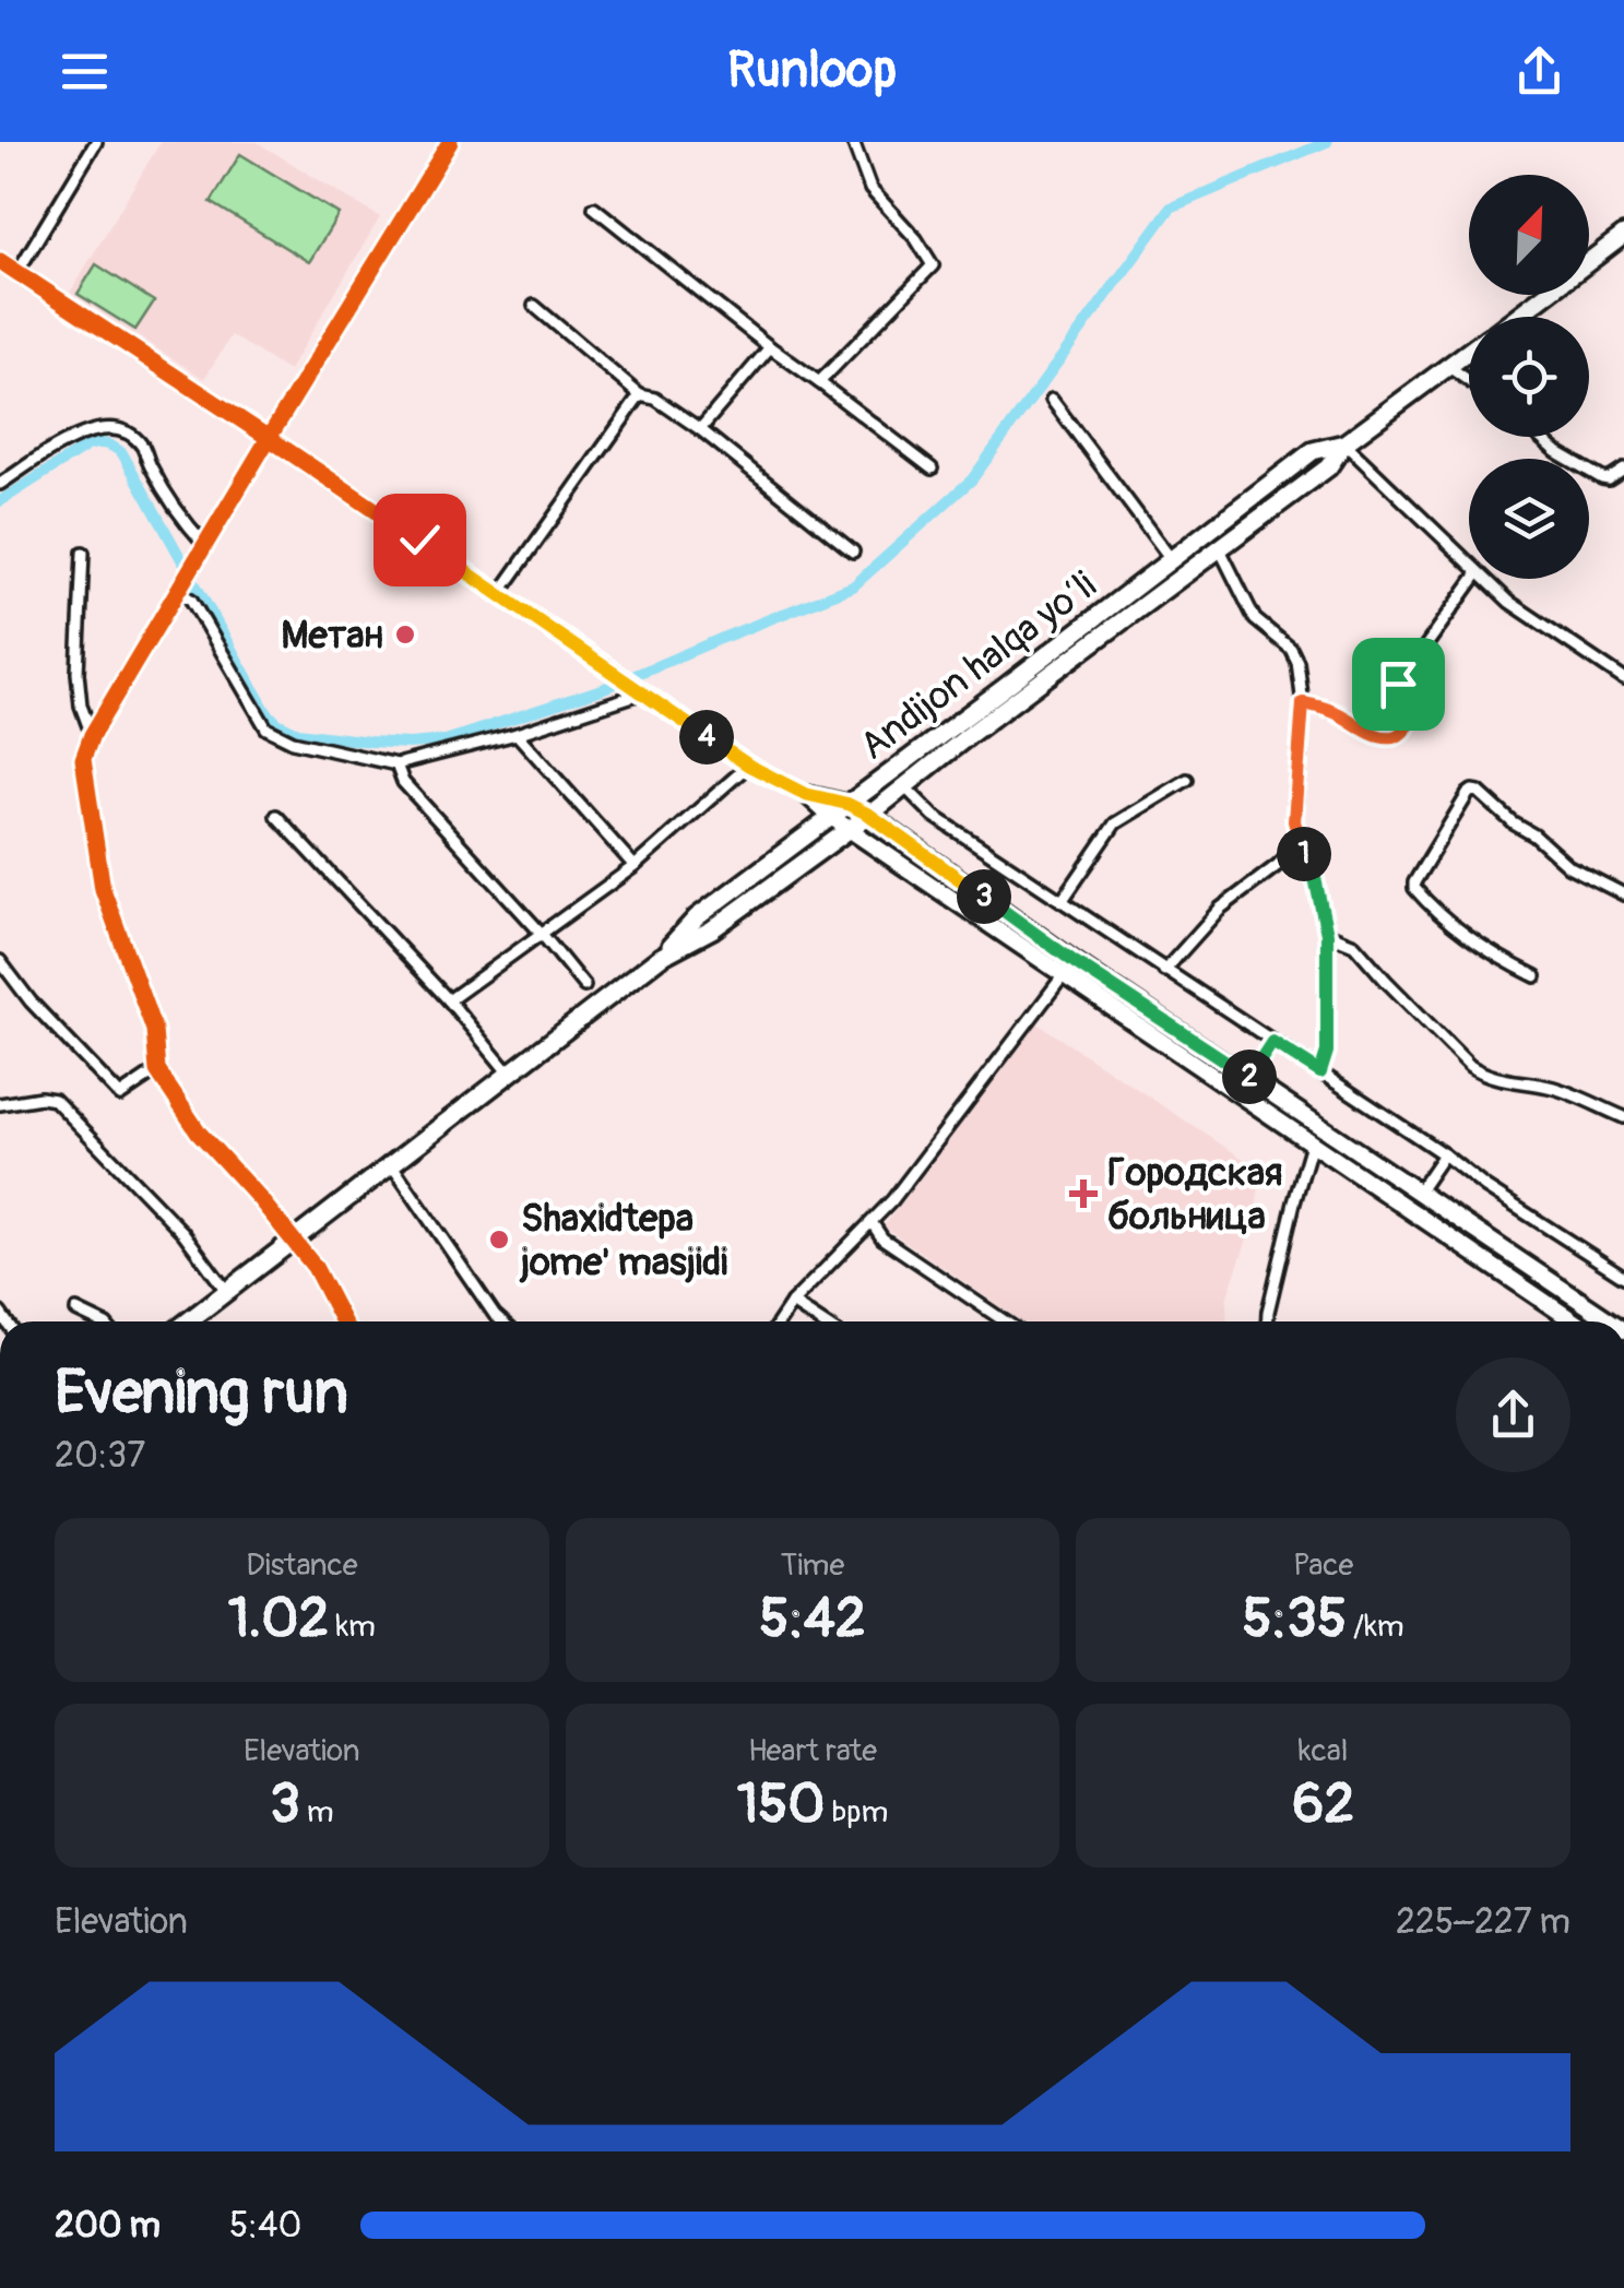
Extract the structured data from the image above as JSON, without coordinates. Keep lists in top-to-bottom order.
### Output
{
  "streets": {
    "highway": ["Andijon halqa yo‘li"]
  },
  "places": {
    "other": ["Метан", "Shaxidtepa jome' masjidi"],
    "health": ["Городская больница"]
  },
  "north": "top right",
  "page": {
    "header": "Runloop",
    "pins": [
      "4",
      "1",
      "3",
      "2"
    ],
    "heading": ["Evening run", "20:37"],
    "stats": [
      ["Distance", "1.02 km"],
      ["Time", "5:42"],
      ["Pace", "5:35 /km"],
      ["Elevation", "3 m"],
      ["Heart rate", "150 bpm"],
      ["kcal", "62"]
    ],
    "chart": ["Elevation", "225–227 m"],
    "list": [
      {
        "name": "200 m",
        "note": "5:40"
      }
    ]
  }
}
